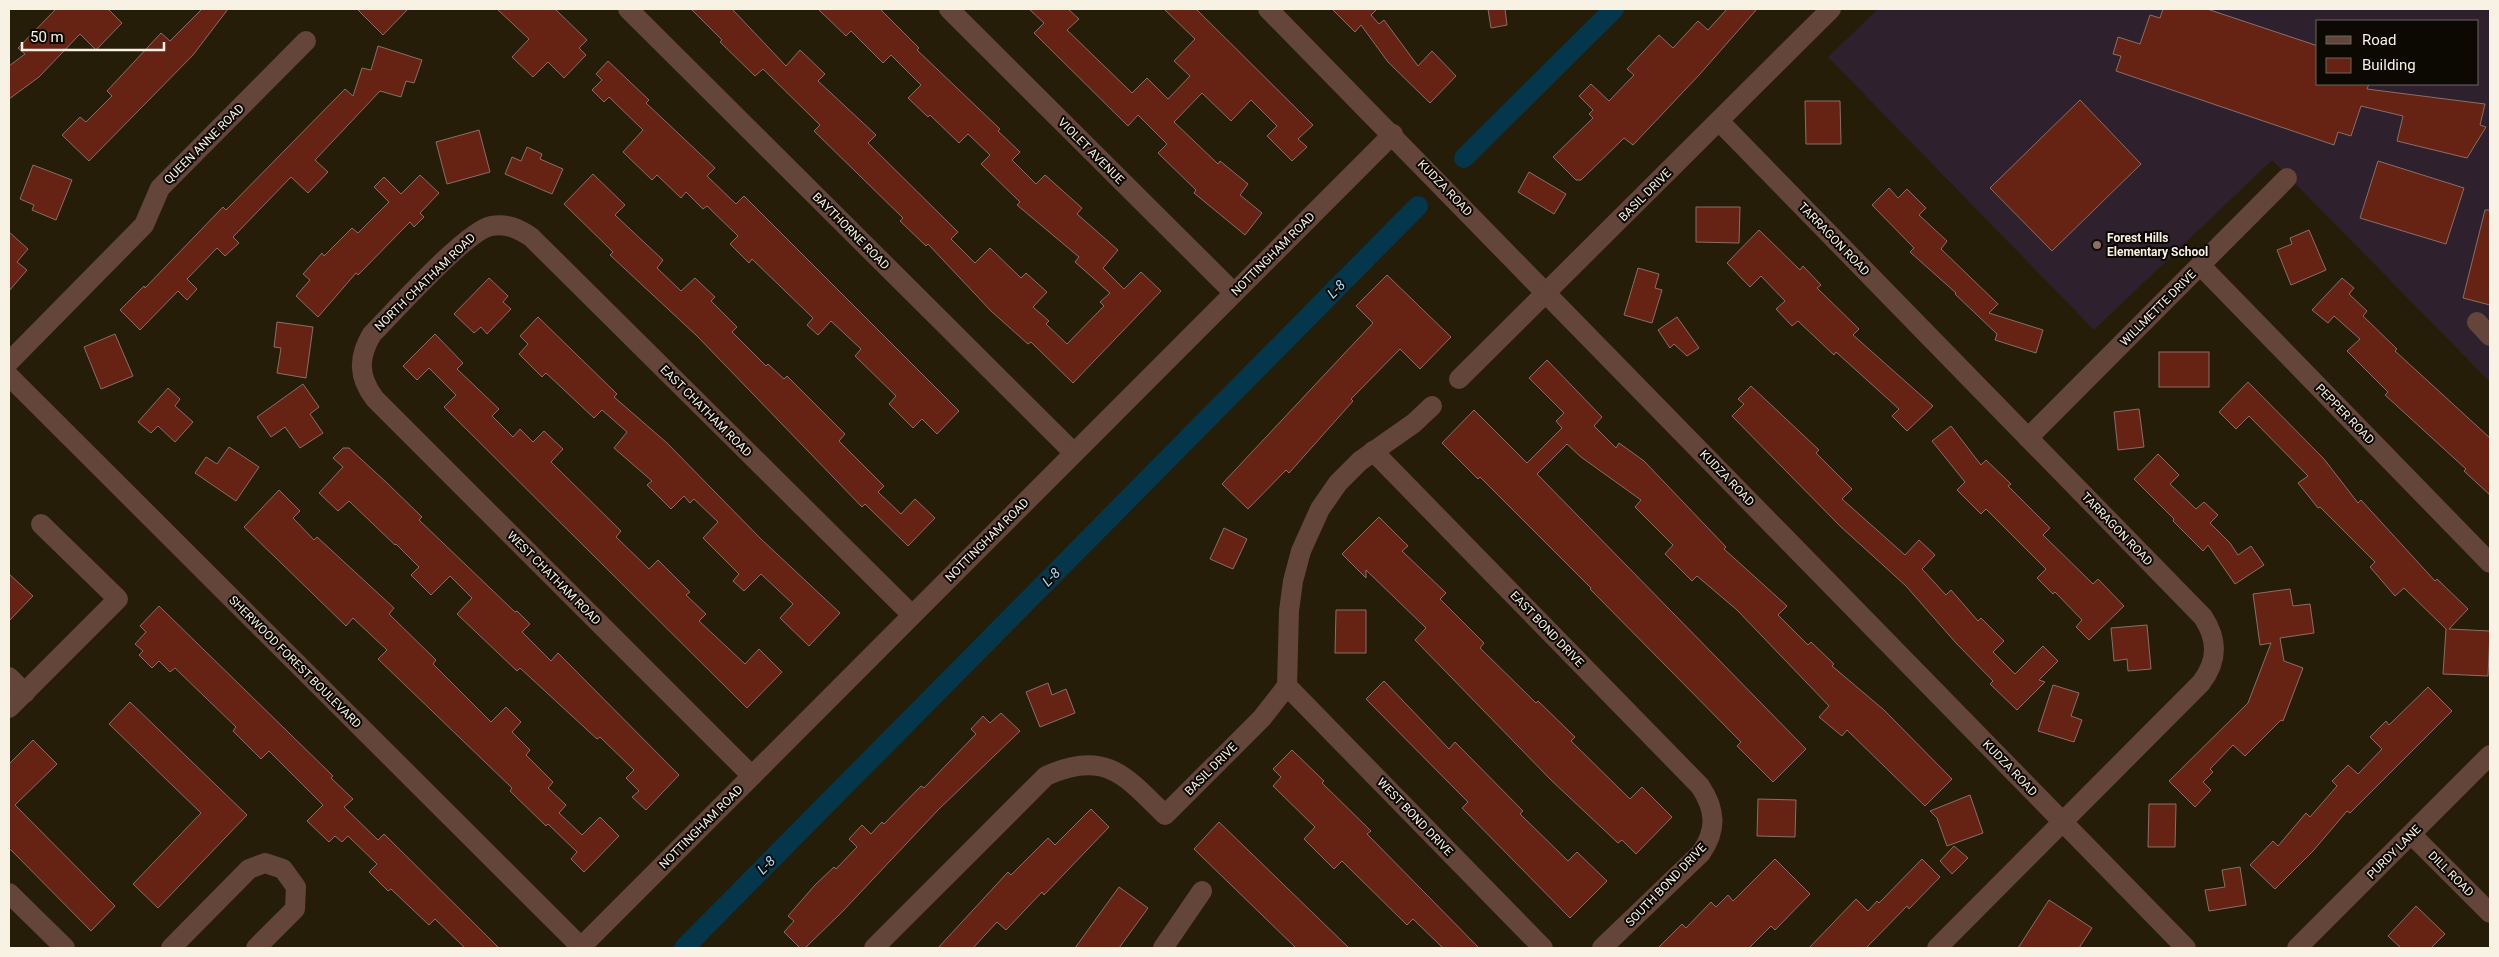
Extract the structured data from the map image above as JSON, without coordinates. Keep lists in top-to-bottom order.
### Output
{
  "streets": {
    "street": [
      "QUEEN ANNE ROAD",
      "VIOLET AVENUE",
      "KUDZA ROAD",
      "BASIL DRIVE",
      "BAYTHORNE ROAD",
      "TARRAGON ROAD",
      "NOTTINGHAM ROAD",
      "NORTH CHATHAM ROAD",
      "WILLMETTE DRIVE",
      "EAST CHATHAM ROAD",
      "PEPPER ROAD",
      "WEST CHATHAM ROAD",
      "EAST BOND DRIVE",
      "SHERWOOD FOREST BOULEVARD",
      "WEST BOND DRIVE",
      "PURDY LANE",
      "DILL ROAD",
      "SOUTH BOND DRIVE"
    ]
  },
  "crossings": [
    ["VIOLET AVENUE", "NOTTINGHAM ROAD"],
    ["KUDZA ROAD", "BASIL DRIVE"],
    ["KUDZA ROAD", "TARRAGON ROAD"],
    ["KUDZA ROAD", "NOTTINGHAM ROAD"],
    ["BASIL DRIVE", "TARRAGON ROAD"],
    ["BASIL DRIVE", "WEST BOND DRIVE"],
    ["BAYTHORNE ROAD", "NOTTINGHAM ROAD"],
    ["TARRAGON ROAD", "WILLMETTE DRIVE"],
    ["NOTTINGHAM ROAD", "EAST CHATHAM ROAD"],
    ["NOTTINGHAM ROAD", "WEST CHATHAM ROAD"],
    ["NOTTINGHAM ROAD", "SHERWOOD FOREST BOULEVARD"],
    ["NORTH CHATHAM ROAD", "EAST CHATHAM ROAD"],
    ["NORTH CHATHAM ROAD", "WEST CHATHAM ROAD"],
    ["WILLMETTE DRIVE", "PEPPER ROAD"],
    ["EAST BOND DRIVE", "SOUTH BOND DRIVE"],
    ["PURDY LANE", "DILL ROAD"]
  ],
  "water": ["L-8"],
  "places": ["Forest Hills Elementary School"],
  "legend": ["Road", "Building"],
  "scale_bar": "50 m"
}
